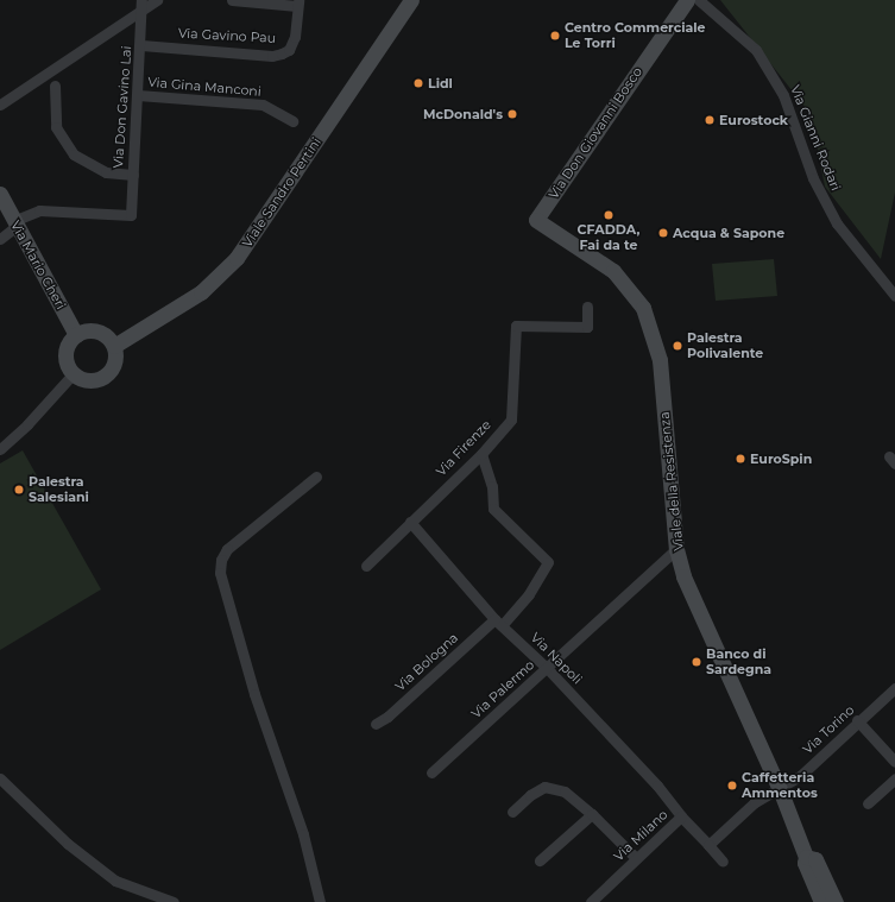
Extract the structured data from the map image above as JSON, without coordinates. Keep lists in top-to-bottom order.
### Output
{
  "streets": {
    "main road": [
      "Via Don Giovanni Bosco",
      "Viale Sandro Pertini",
      "Via Mario Cheri",
      "Viale della Resistenza"
    ],
    "street": [
      "Via Gavino Pau",
      "Via Gina Manconi",
      "Via Don Gavino Lai",
      "Via Gianni Rodari",
      "Via Firenze",
      "Via Napoli",
      "Via Bologna",
      "Via Palermo",
      "Via Torino",
      "Via Milano"
    ]
  },
  "crossings": [
    ["Via Gavino Pau", "Via Don Gavino Lai"],
    ["Via Gina Manconi", "Via Don Gavino Lai"],
    ["Via Don Gavino Lai", "Via Mario Cheri"],
    ["Via Don Giovanni Bosco", "Viale della Resistenza"],
    ["Viale Sandro Pertini", "Via Mario Cheri"],
    ["Via Firenze", "Via Napoli"],
    ["Via Firenze", "Via Bologna"],
    ["Viale della Resistenza", "Via Palermo"],
    ["Viale della Resistenza", "Via Torino"],
    ["Via Napoli", "Via Bologna"],
    ["Via Napoli", "Via Palermo"],
    ["Via Napoli", "Via Milano"]
  ],
  "places": [
    "Centro Commerciale Le Torri",
    "Lidl",
    "McDonald's",
    "Eurostock",
    "CFADDA, Fai da te",
    "Acqua & Sapone",
    "Palestra Polivalente",
    "EuroSpin",
    "Palestra Salesiani",
    "Banco di Sardegna",
    "Caffetteria Ammentos"
  ]
}
